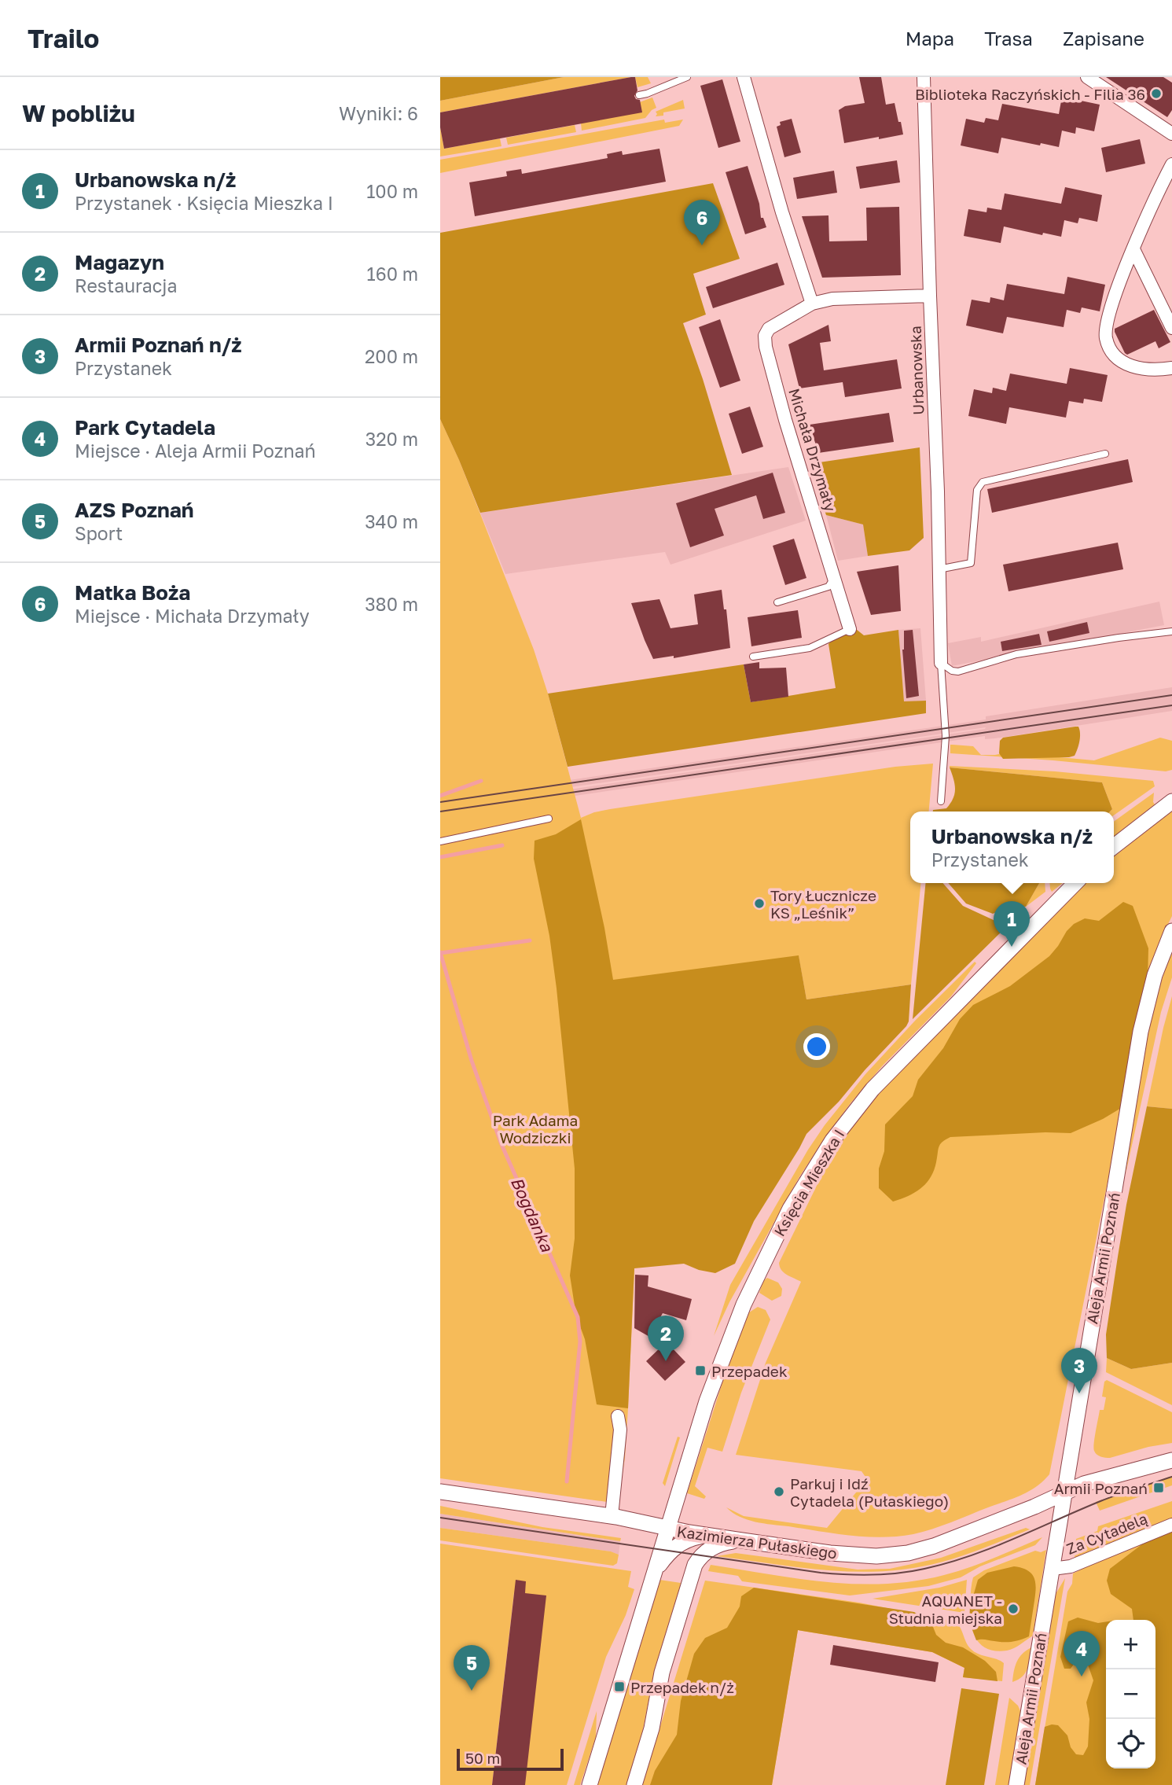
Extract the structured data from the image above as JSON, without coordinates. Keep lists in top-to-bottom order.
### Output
{
  "streets": {
    "street": [
      "Urbanowska",
      "Michała Drzymały",
      "Księcia Mieszka I",
      "Aleja Armii Poznań",
      "Za Cytadelą",
      "Kazimierza Pułaskiego"
    ]
  },
  "crossings": [
    ["Urbanowska", "Michała Drzymały"],
    ["Księcia Mieszka I", "Kazimierza Pułaskiego"],
    ["Aleja Armii Poznań", "Za Cytadelą"],
    ["Aleja Armii Poznań", "Kazimierza Pułaskiego"]
  ],
  "water": ["Bogdanka"],
  "parks": ["Park Adama Wodziczki"],
  "places": {
    "other": [
      "Biblioteka Raczyńskich - Filia 36",
      "Tory Łucznicze KS „Leśnik”",
      "Parkuj i Idź Cytadela (Pułaskiego)",
      "AQUANET - Studnia miejska"
    ],
    "transit": ["Przepadek", "Armii Poznań", "Przepadek n/ż"]
  },
  "scale_bar": "50 m",
  "page": {
    "header": "Trailo",
    "nav": ["Mapa", "Trasa", "Zapisane"],
    "heading": ["W pobliżu", "Wyniki: 6"],
    "list": [
      {
        "mark": "1",
        "name": "Urbanowska n/ż",
        "note": "Przystanek · Księcia Mieszka I",
        "value": "100 m"
      },
      {
        "mark": "2",
        "name": "Magazyn",
        "note": "Restauracja",
        "value": "160 m"
      },
      {
        "mark": "3",
        "name": "Armii Poznań n/ż",
        "note": "Przystanek",
        "value": "200 m"
      },
      {
        "mark": "4",
        "name": "Park Cytadela",
        "note": "Miejsce · Aleja Armii Poznań",
        "value": "320 m"
      },
      {
        "mark": "5",
        "name": "AZS Poznań",
        "note": "Sport",
        "value": "340 m"
      },
      {
        "mark": "6",
        "name": "Matka Boża",
        "note": "Miejsce · Michała Drzymały",
        "value": "380 m"
      }
    ],
    "pins": [
      "6",
      "1",
      "2",
      "3",
      "4",
      "5"
    ],
    "popup": ["Urbanowska n/ż", "Przystanek"],
    "map_buttons": ["+", "−"],
    "scale": "50 m"
  }
}
